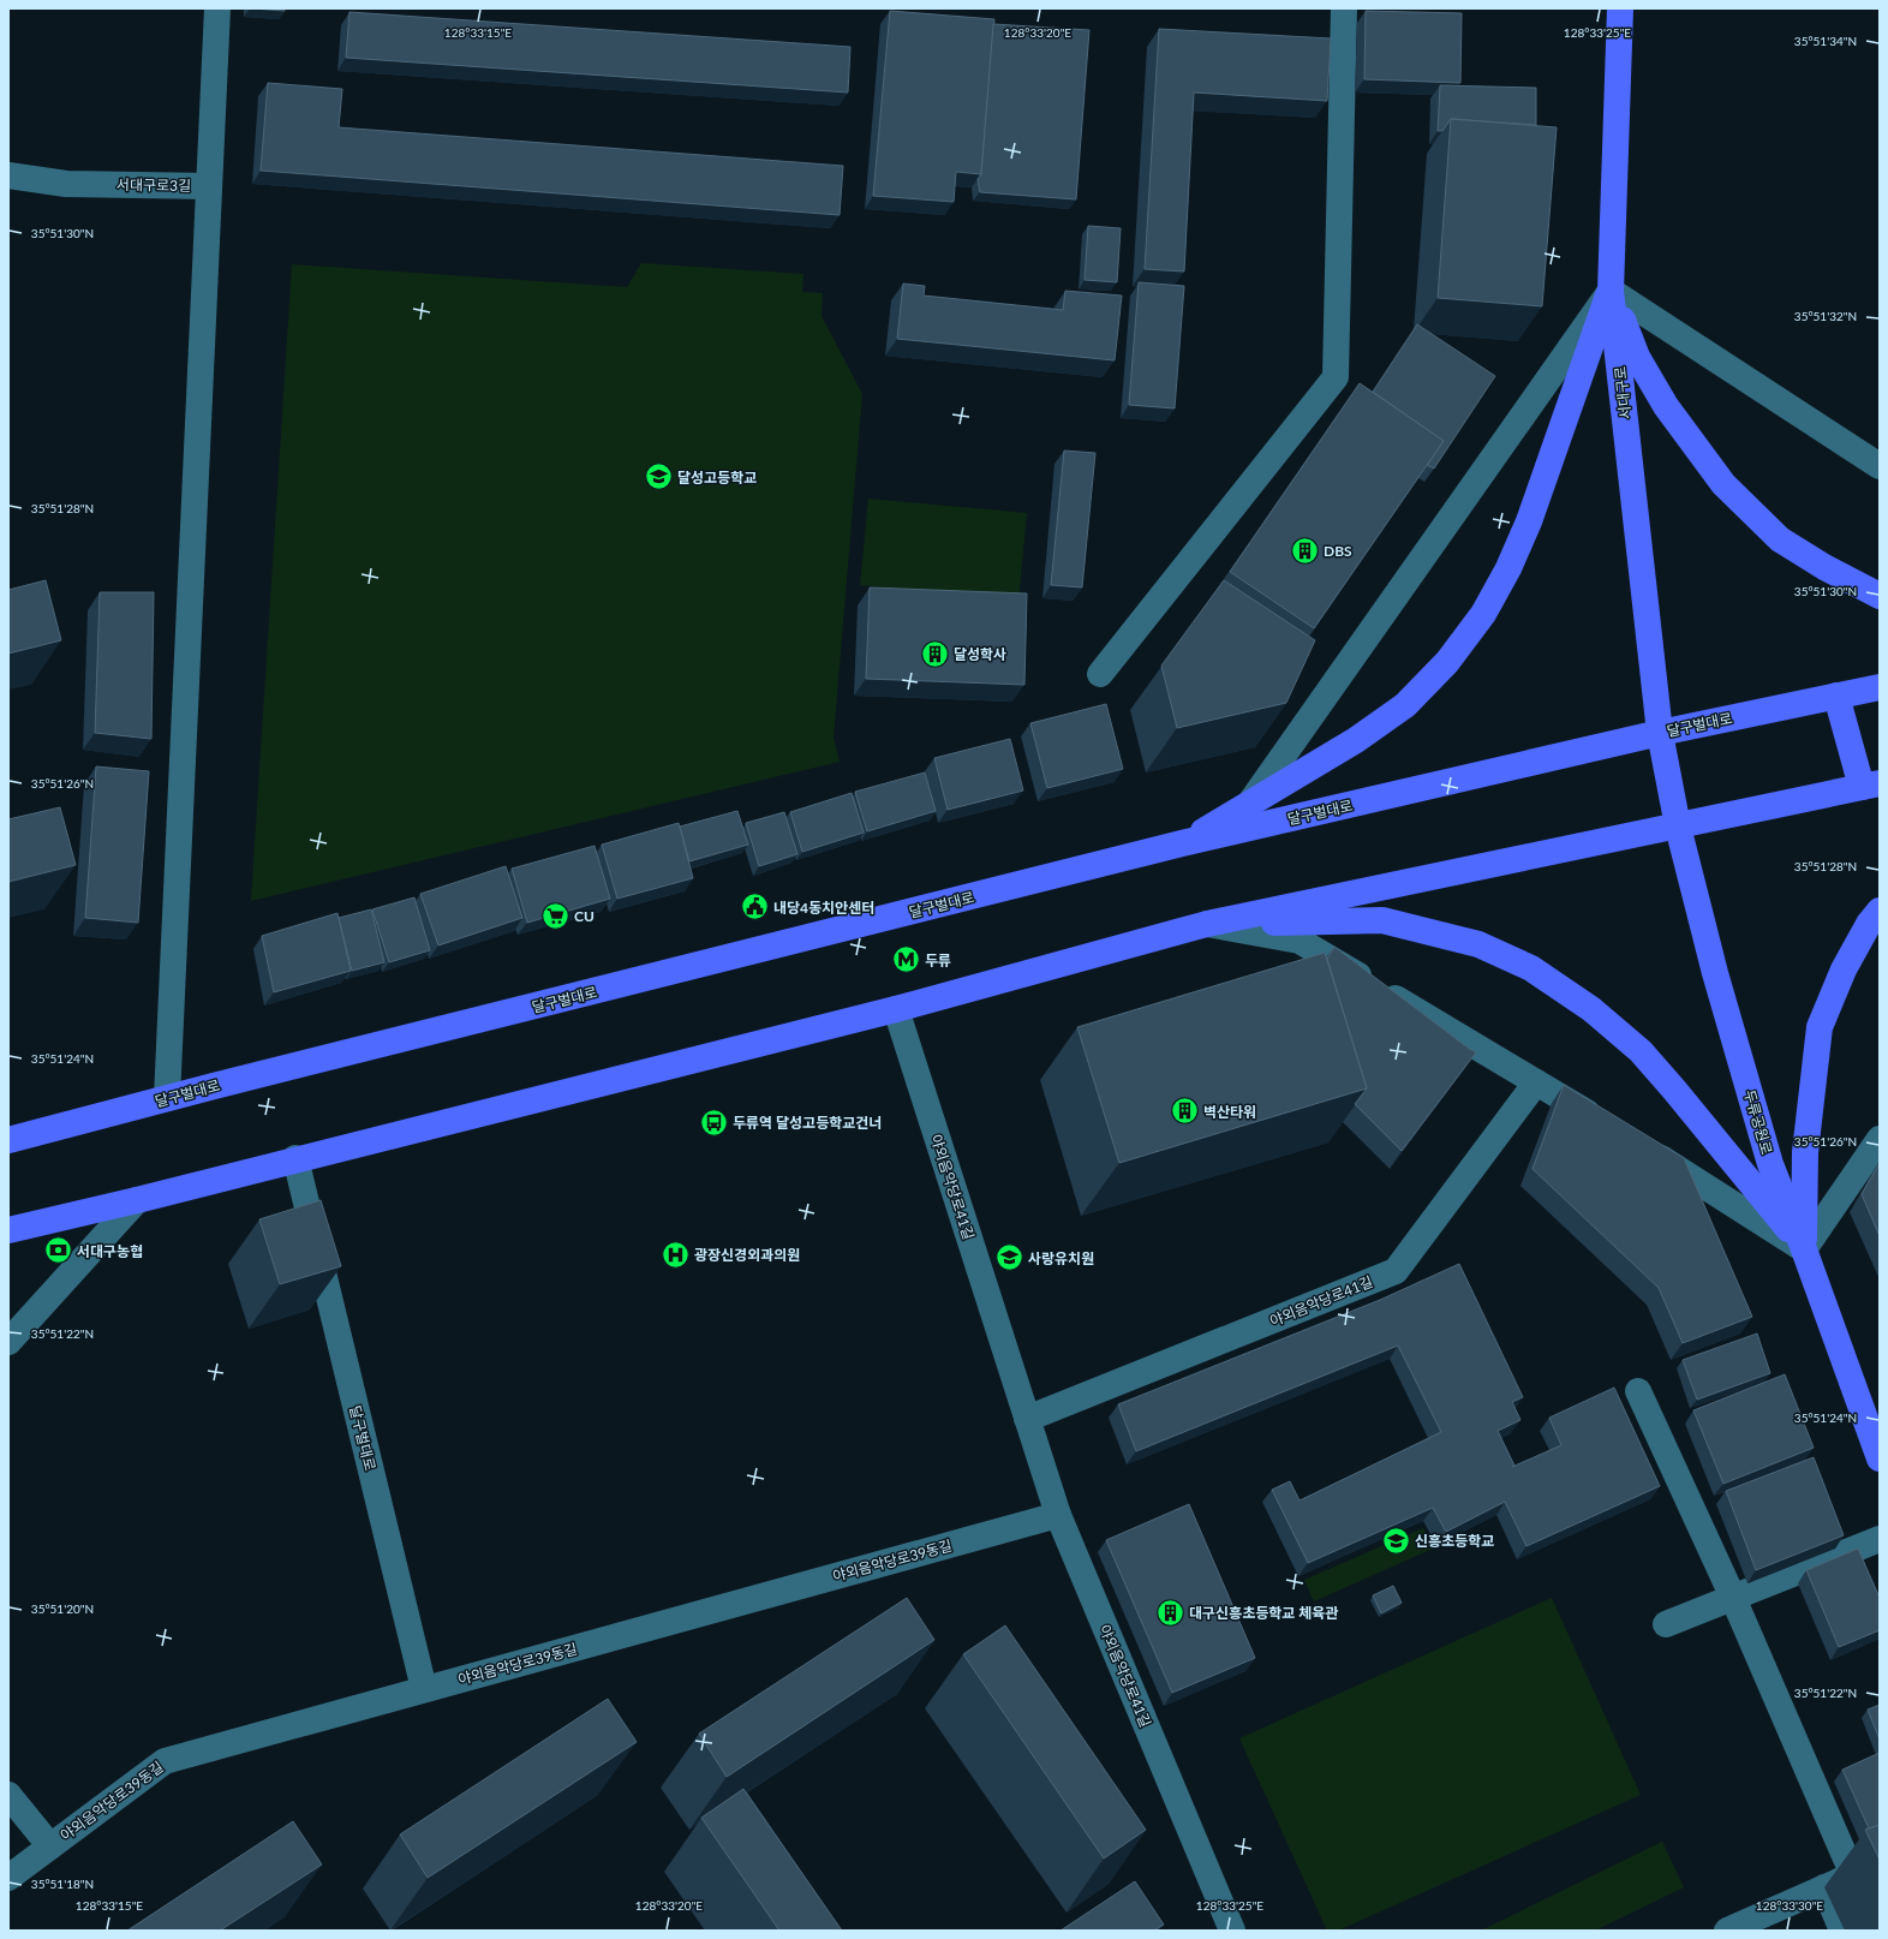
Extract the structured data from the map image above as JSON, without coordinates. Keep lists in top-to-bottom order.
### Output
{
  "streets": {
    "main road": ["서대구로", "달구벌대로", "두류공원로"],
    "street": ["서대구로3길", "야외음악당로41길", "야외음악당로39동길"]
  },
  "crossings": [
    ["서대구로", "달구벌대로"],
    ["서대구로", "두류공원로"],
    ["달구벌대로", "야외음악당로39동길"],
    ["야외음악당로41길", "야외음악당로39동길"]
  ],
  "places": {
    "school or university": ["달성고등학교", "사랑유치원", "신흥초등학교"],
    "building": [
      "DBS",
      "달성학사",
      "벽산타워",
      "대구신흥초등학교 체육관"
    ],
    "public building": ["내당4동치안센터"],
    "supermarket": ["CU"],
    "metro station": ["두류"],
    "bus stop": ["두류역 달성고등학교건너"],
    "bank": ["서대구농협"],
    "hospital": ["광장신경외과의원"]
  },
  "coordinates": [
    "128°33'15\"E",
    "128°33'20\"E",
    "128°33'25\"E",
    "35°51'34\"N",
    "35°51'30\"N",
    "35°51'32\"N",
    "35°51'28\"N",
    "35°51'26\"N",
    "35°51'24\"N",
    "35°51'22\"N",
    "35°51'20\"N",
    "35°51'18\"N",
    "128°33'30\"E"
  ]
}
